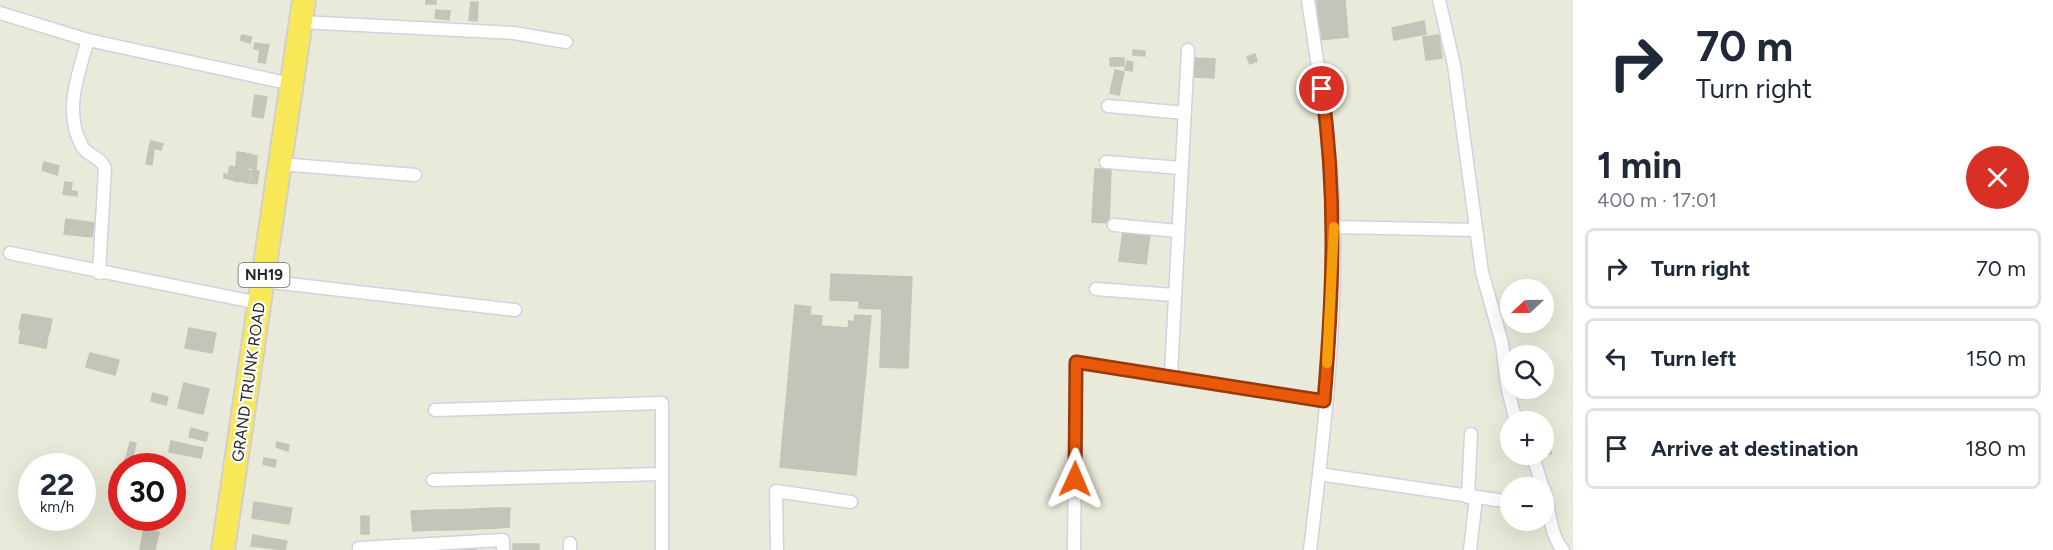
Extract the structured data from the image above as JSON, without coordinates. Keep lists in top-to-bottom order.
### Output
{
  "streets": {
    "highway": ["NH19", "GRAND TRUNK ROAD"]
  },
  "north": "left",
  "page": {
    "turn": ["70 m", "Turn right"],
    "heading": ["1 min", "400 m · 17:01"],
    "list": [
      {
        "name": "Turn right",
        "value": "70 m"
      },
      {
        "name": "Turn left",
        "value": "150 m"
      },
      {
        "name": "Arrive at destination",
        "value": "180 m"
      }
    ],
    "map_buttons": ["+", "−"],
    "speed": "22 km/h",
    "limit": "30"
  }
}
